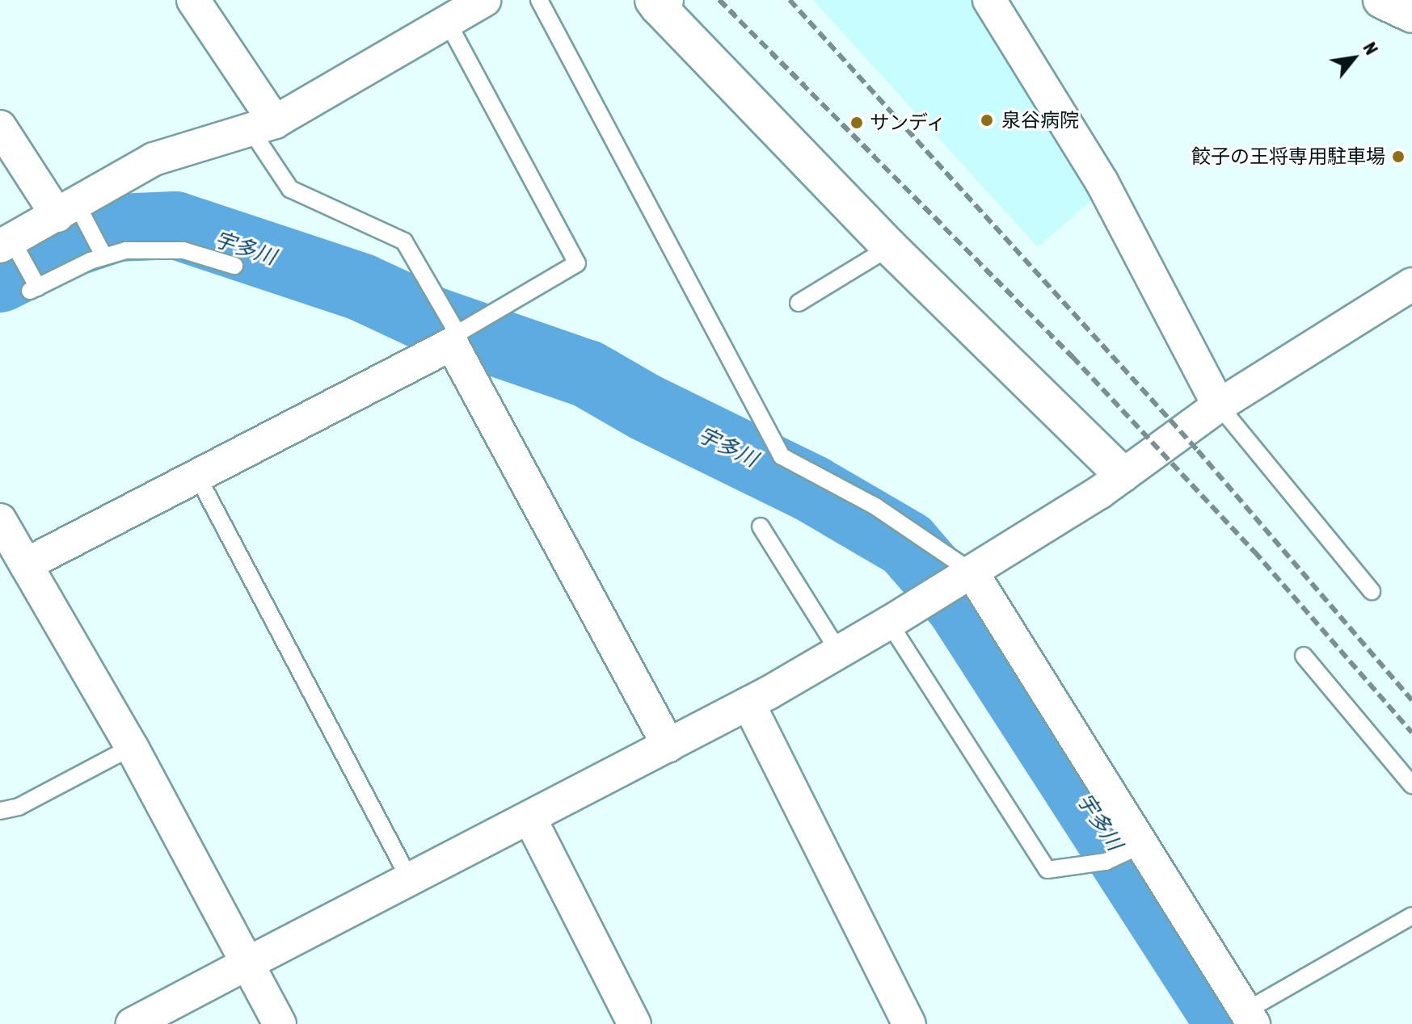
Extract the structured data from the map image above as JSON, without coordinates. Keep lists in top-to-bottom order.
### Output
{
  "water": ["宇多川"],
  "places": ["泉谷病院", "サンディ", "餃子の王将専用駐車場"],
  "north": "top right"
}
